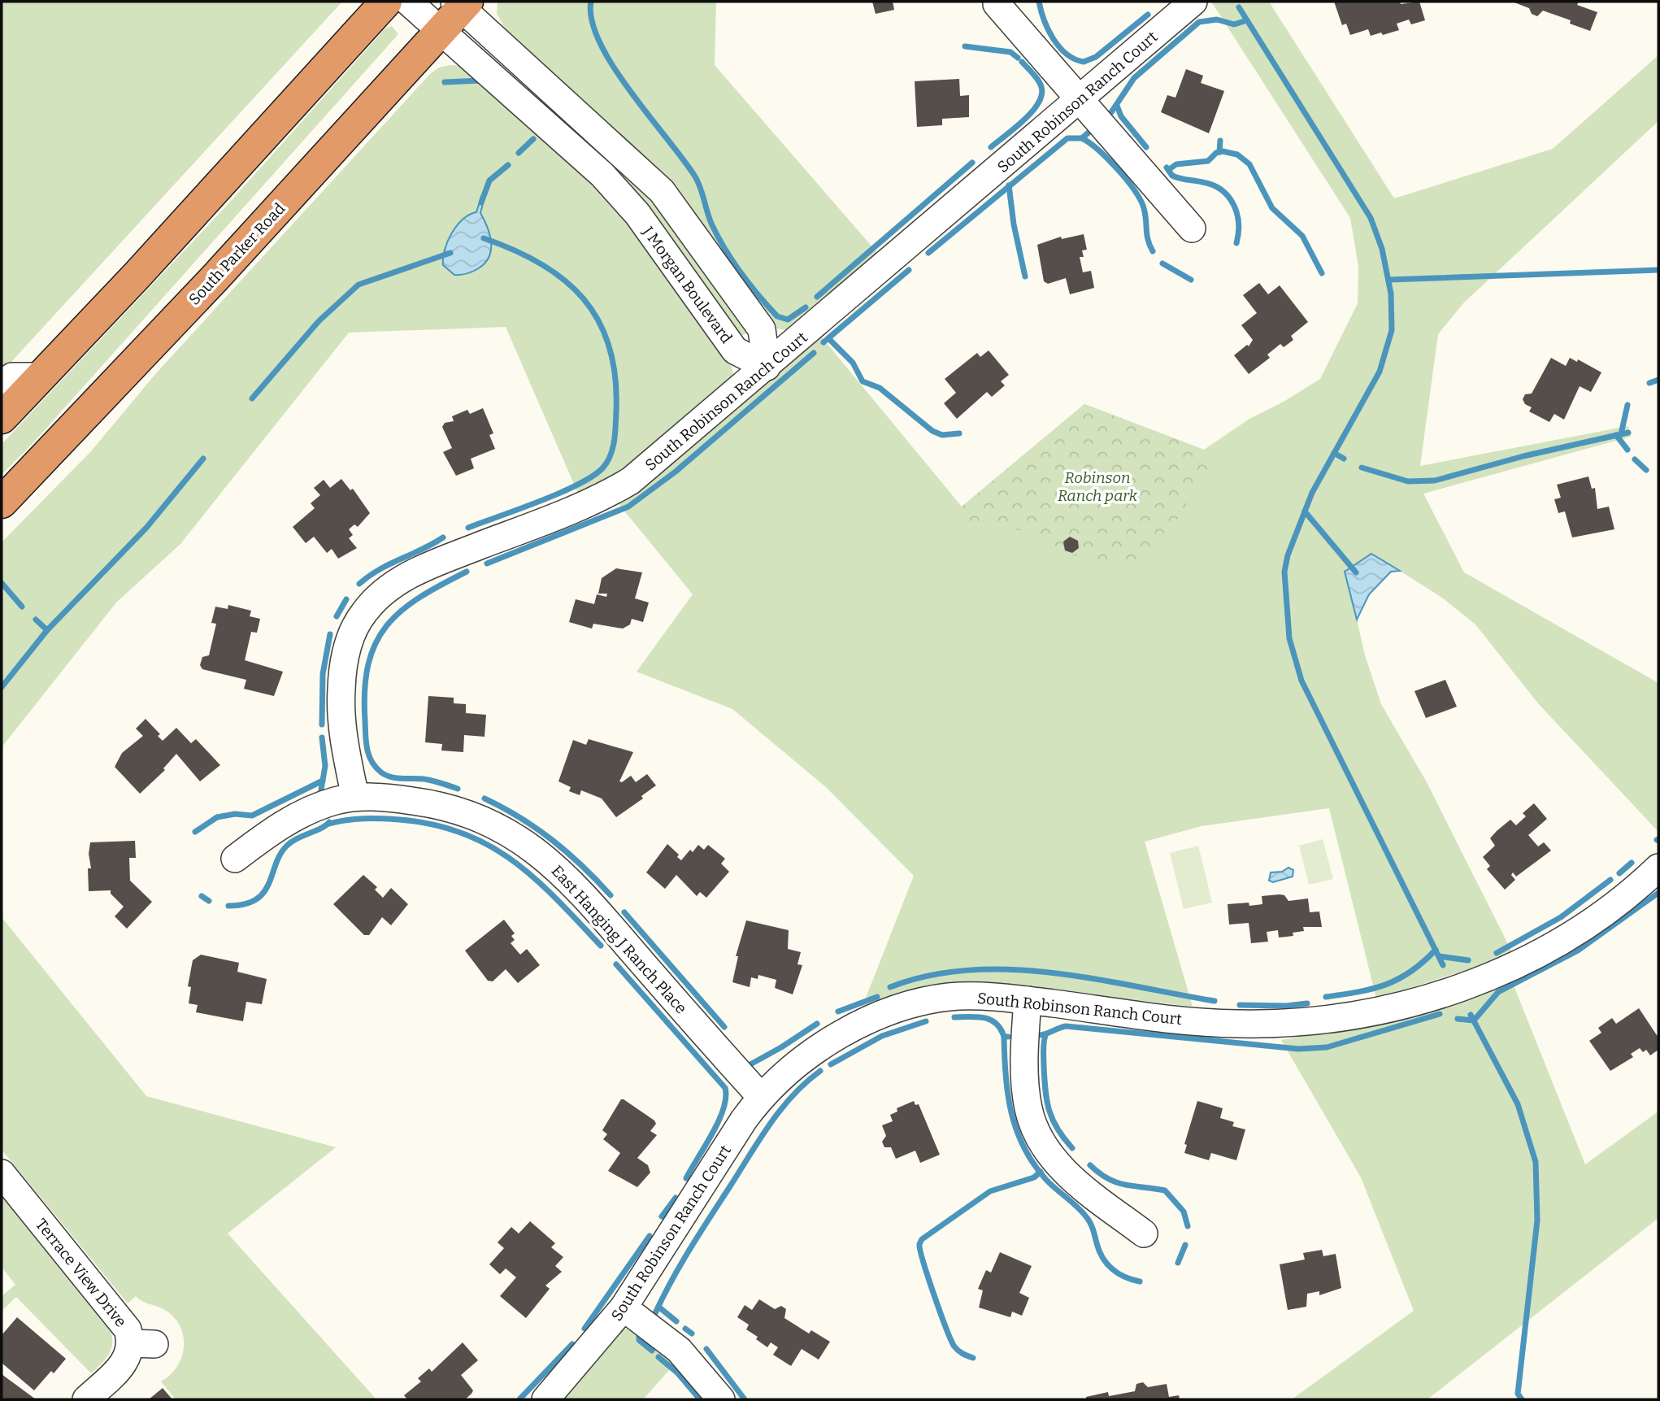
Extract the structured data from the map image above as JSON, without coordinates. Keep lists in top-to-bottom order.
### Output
{
  "streets": {
    "highway": ["South Parker Road"],
    "street": [
      "South Robinson Ranch Court",
      "J Morgan Boulevard",
      "East Hanging J Ranch Place",
      "Terrace View Drive"
    ]
  },
  "crossings": [
    ["South Robinson Ranch Court", "J Morgan Boulevard"],
    ["South Robinson Ranch Court", "East Hanging J Ranch Place"],
    ["South Parker Road", "J Morgan Boulevard"]
  ],
  "parks": ["Robinson Ranch park"]
}
